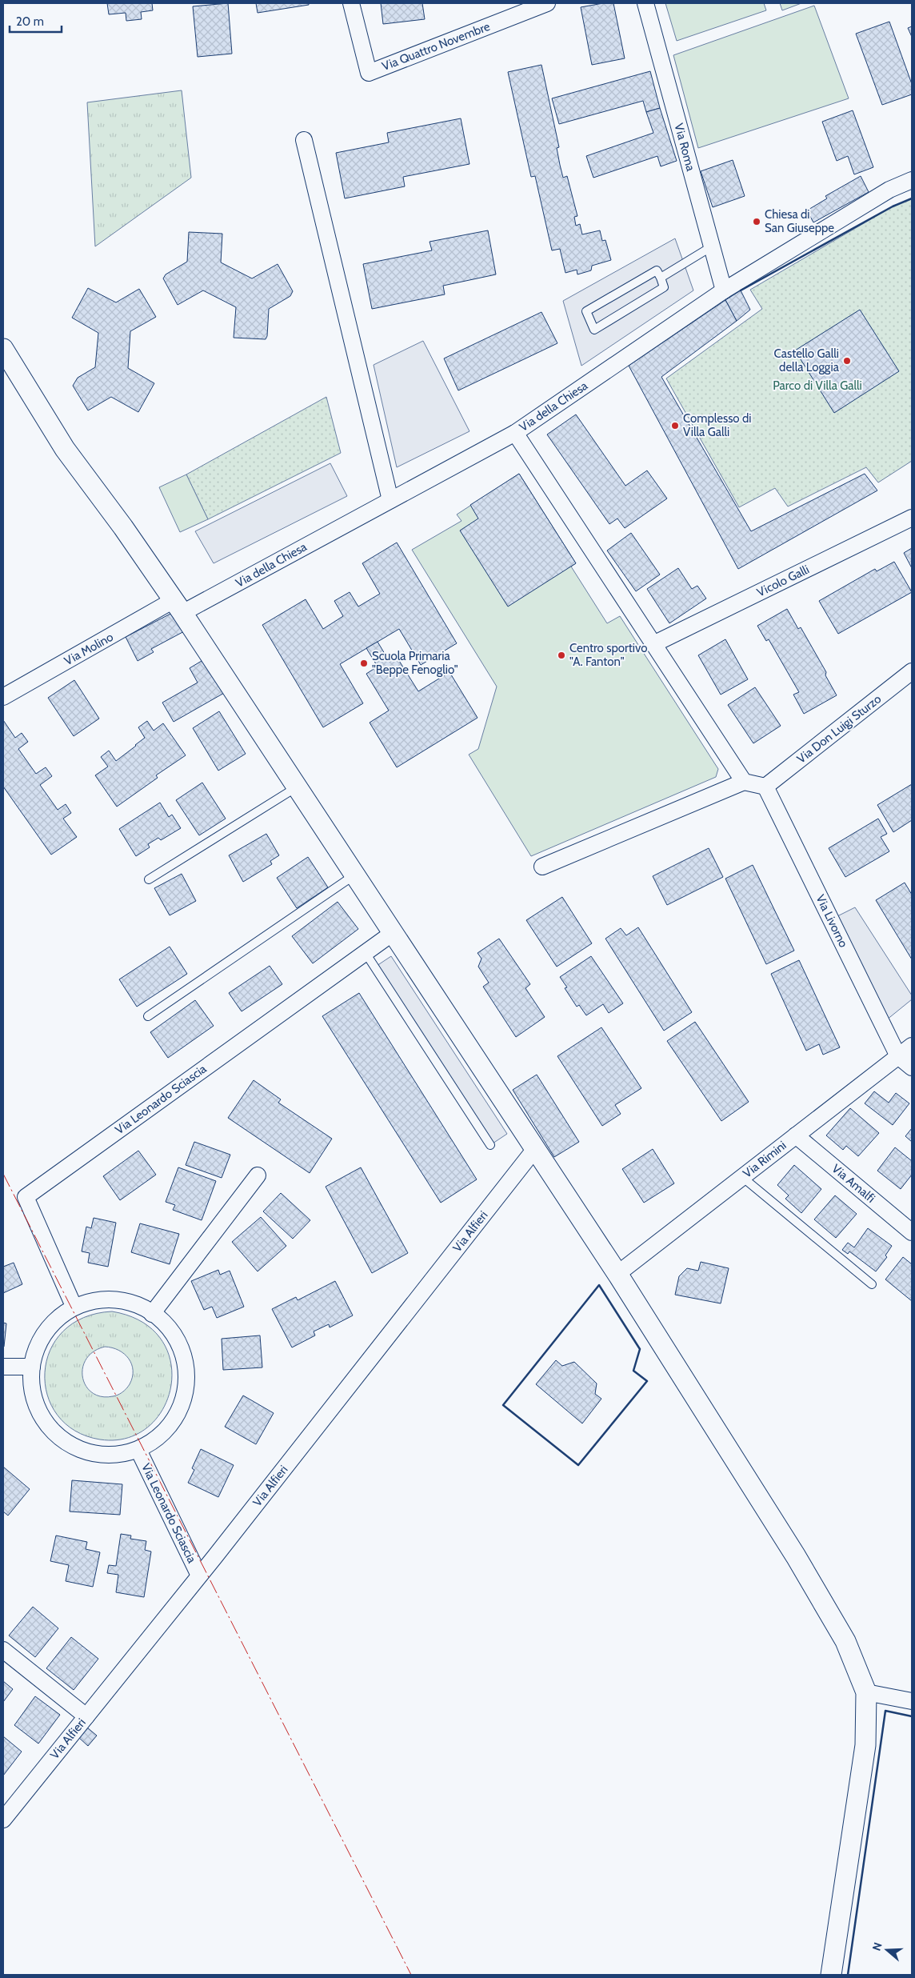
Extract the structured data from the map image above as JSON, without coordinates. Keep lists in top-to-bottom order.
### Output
{
  "streets": {
    "street": [
      "Via Quattro Novembre",
      "Via Roma",
      "Via della Chiesa",
      "Vicolo Galli",
      "Via Molino",
      "Via Don Luigi Sturzo",
      "Via Livorno",
      "Via Leonardo Sciascia",
      "Via Rimini",
      "Via Amalfi",
      "Via Alfieri"
    ]
  },
  "crossings": [
    ["Via Roma", "Via della Chiesa"],
    ["Via della Chiesa", "Via Molino"],
    ["Via Don Luigi Sturzo", "Via Livorno"],
    ["Via Livorno", "Via Rimini"],
    ["Via Leonardo Sciascia", "Via Alfieri"],
    ["Via Rimini", "Via Amalfi"]
  ],
  "parks": ["Parco di Villa Galli"],
  "places": [
    "Chiesa di San Giuseppe",
    "Castello Galli della Loggia",
    "Complesso di Villa Galli",
    "Centro sportivo \"A. Fanton\"",
    "Scuola Primaria \"Beppe Fenoglio\""
  ],
  "scale_bar": "20 m",
  "north": "left"
}
